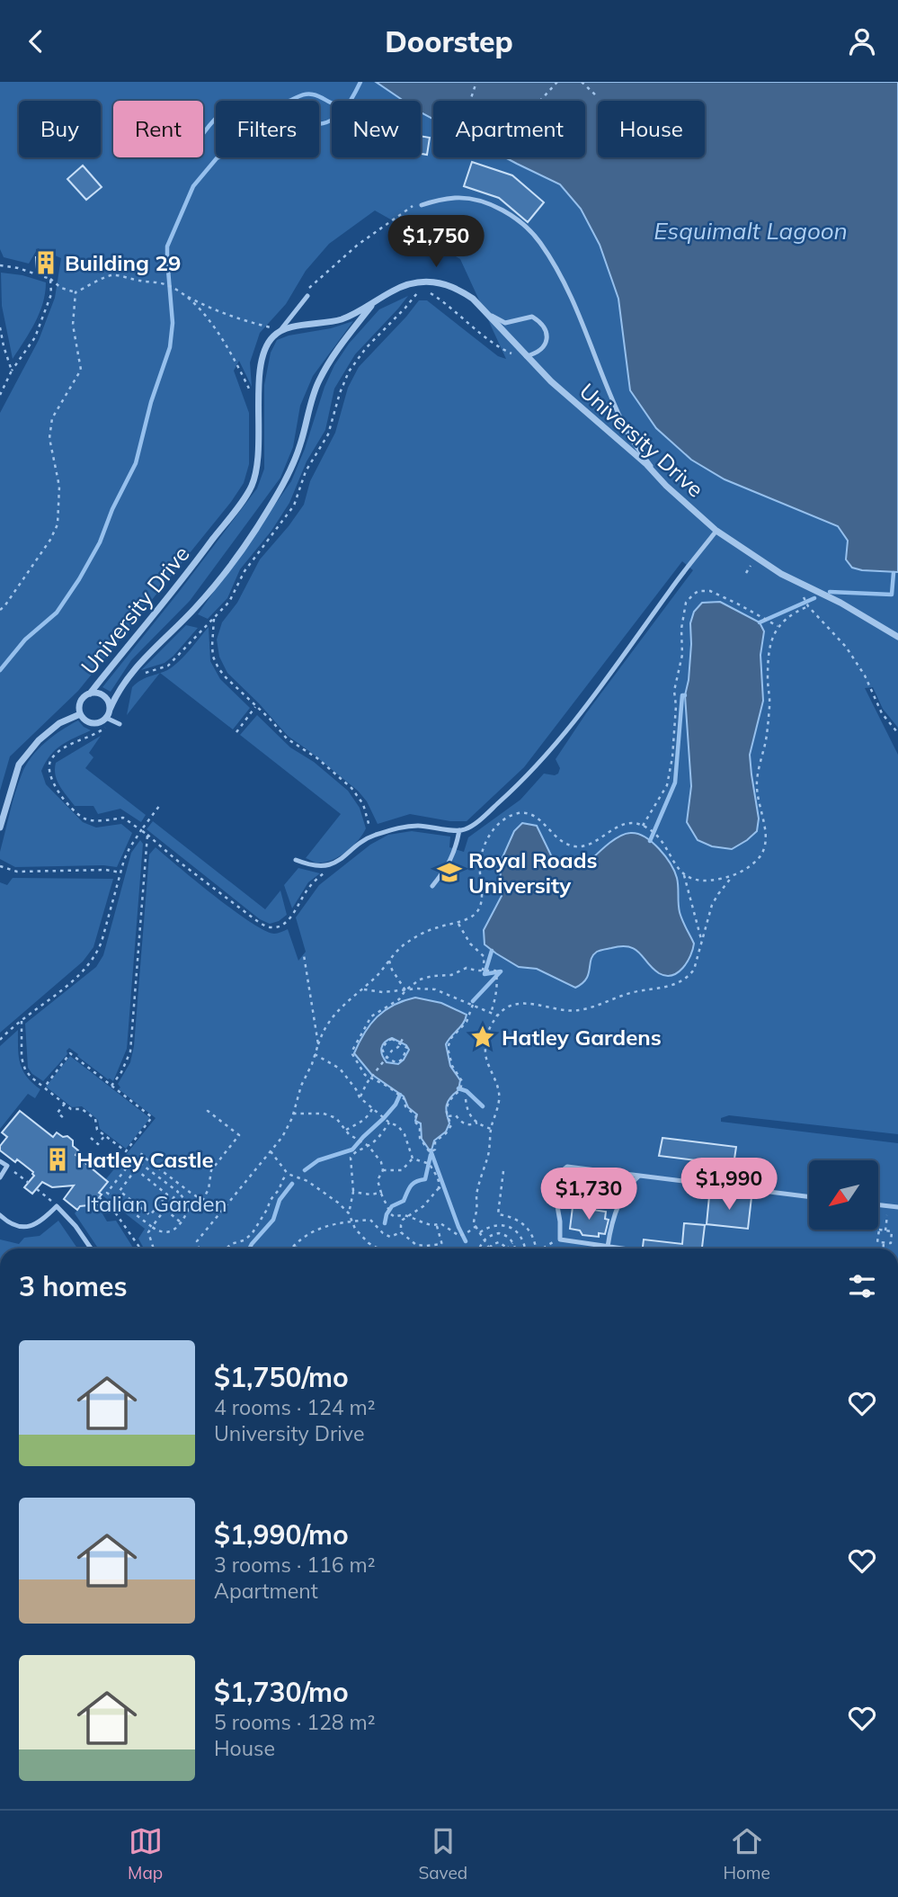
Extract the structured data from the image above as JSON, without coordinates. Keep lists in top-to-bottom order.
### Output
{
  "streets": {
    "street": ["University Drive"]
  },
  "water": ["Esquimalt Lagoon"],
  "parks": ["Italian Garden"],
  "places": {
    "building": ["Building 29", "Hatley Castle"],
    "school or university": ["Royal Roads University"],
    "place": ["Hatley Gardens"]
  },
  "north": "bottom left",
  "page": {
    "header": "Doorstep",
    "chip": [
      "Buy",
      "Rent",
      "Filters",
      "New",
      "Apartment",
      "House"
    ],
    "price": ["$1,750", "$1,990", "$1,730"],
    "heading": "3 homes",
    "list": [
      {
        "name": "$1,750/mo",
        "note": "4 rooms · 124 m² · University Drive"
      },
      {
        "name": "$1,990/mo",
        "note": "3 rooms · 116 m² · Apartment"
      },
      {
        "name": "$1,730/mo",
        "note": "5 rooms · 128 m² · House"
      }
    ],
    "tabs": ["Map", "Saved", "Home"]
  }
}
